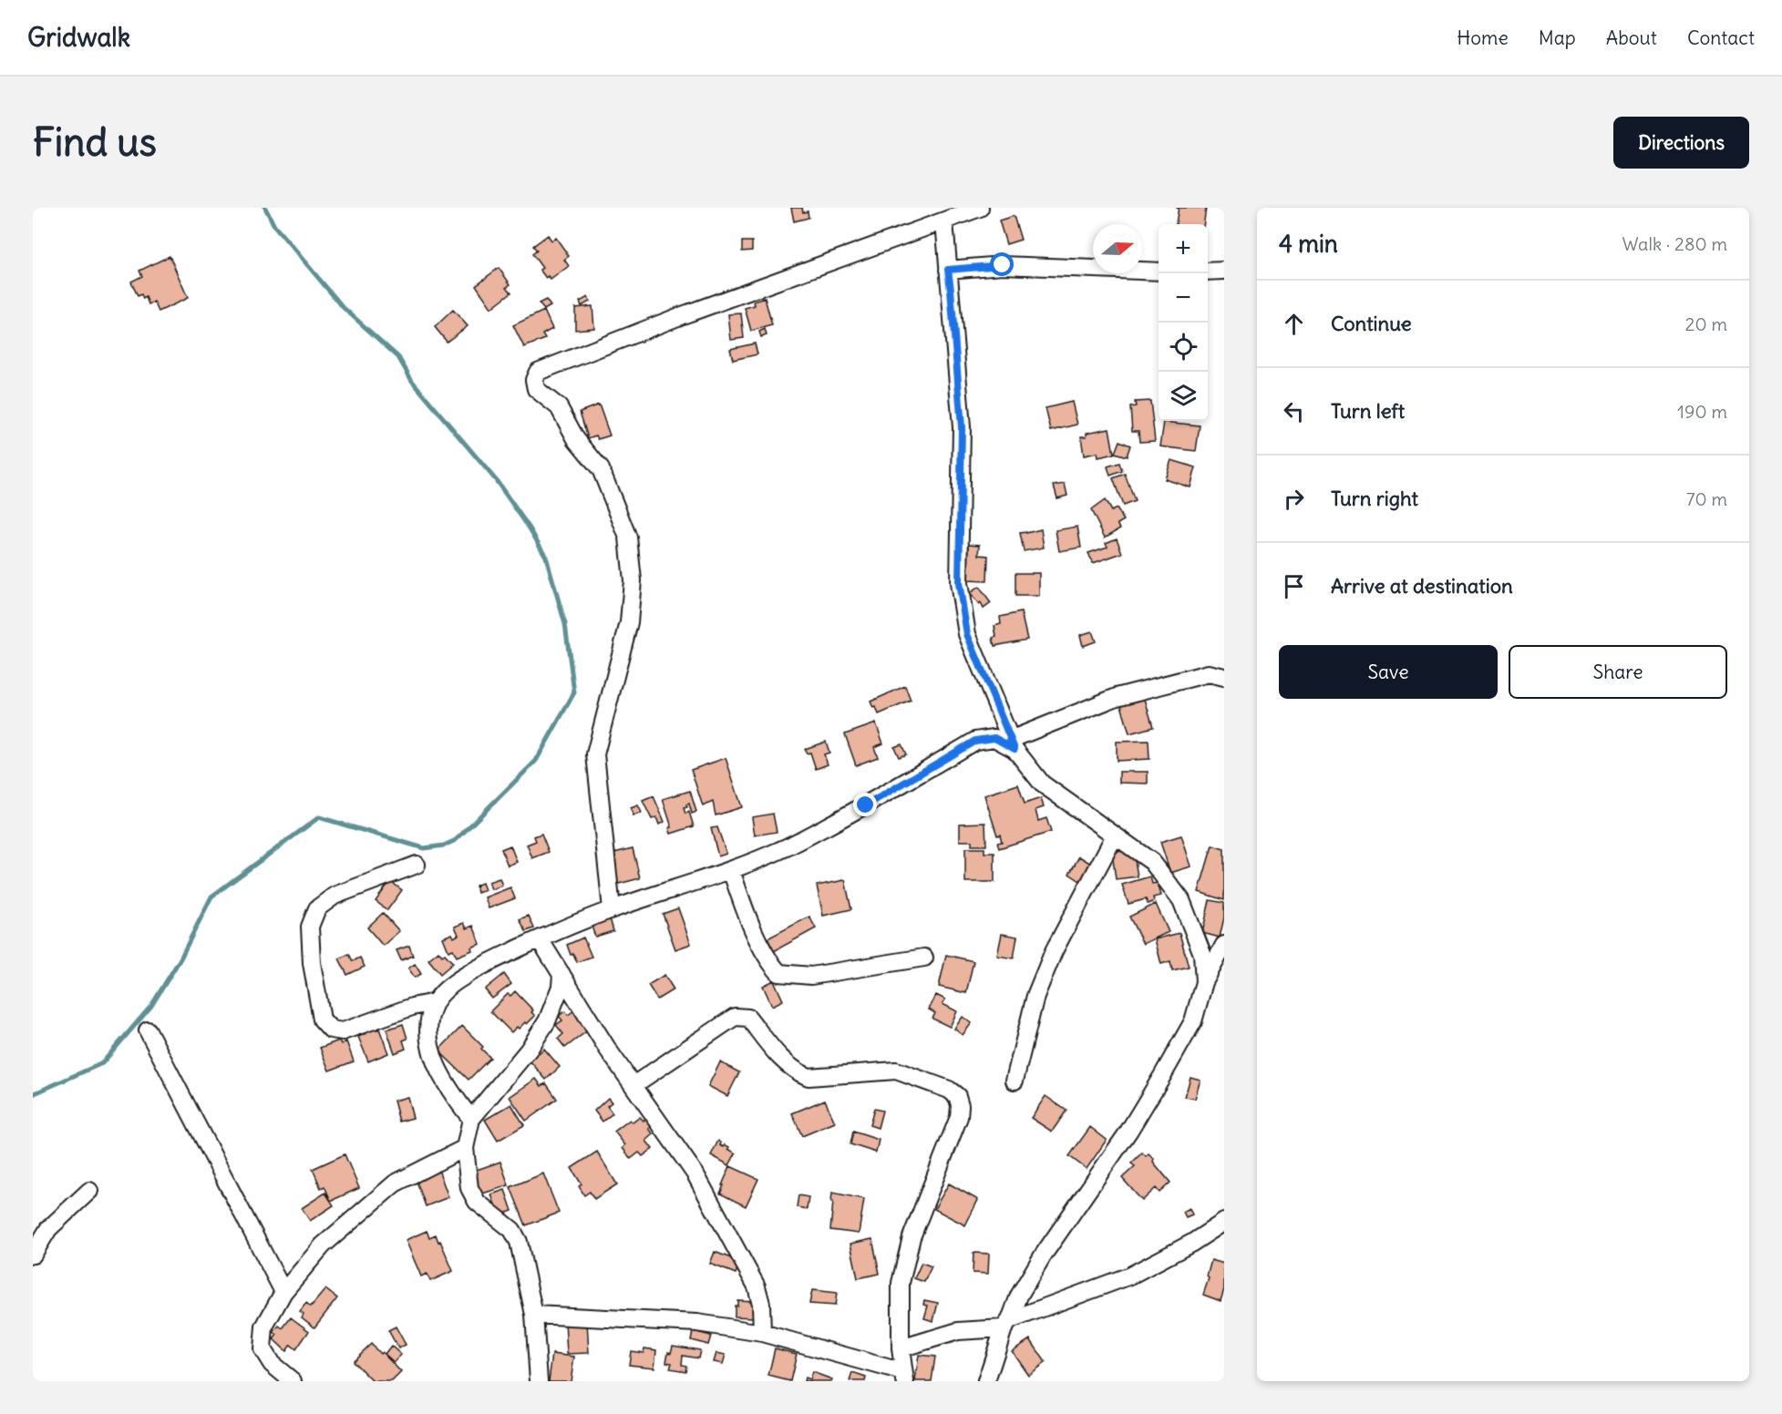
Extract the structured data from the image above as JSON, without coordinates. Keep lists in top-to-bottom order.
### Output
{
  "north": "right",
  "page": {
    "header": "Gridwalk",
    "nav": [
      "Home",
      "Map",
      "About",
      "Contact"
    ],
    "buttons": [
      "Directions",
      ["Save", "Share"]
    ],
    "title": "Find us",
    "heading": ["4 min", "Walk · 280 m"],
    "map_buttons": ["+", "−"],
    "list": [
      ["Continue", "20 m"],
      ["Turn left", "190 m"],
      ["Turn right", "70 m"],
      "Arrive at destination"
    ]
  }
}
